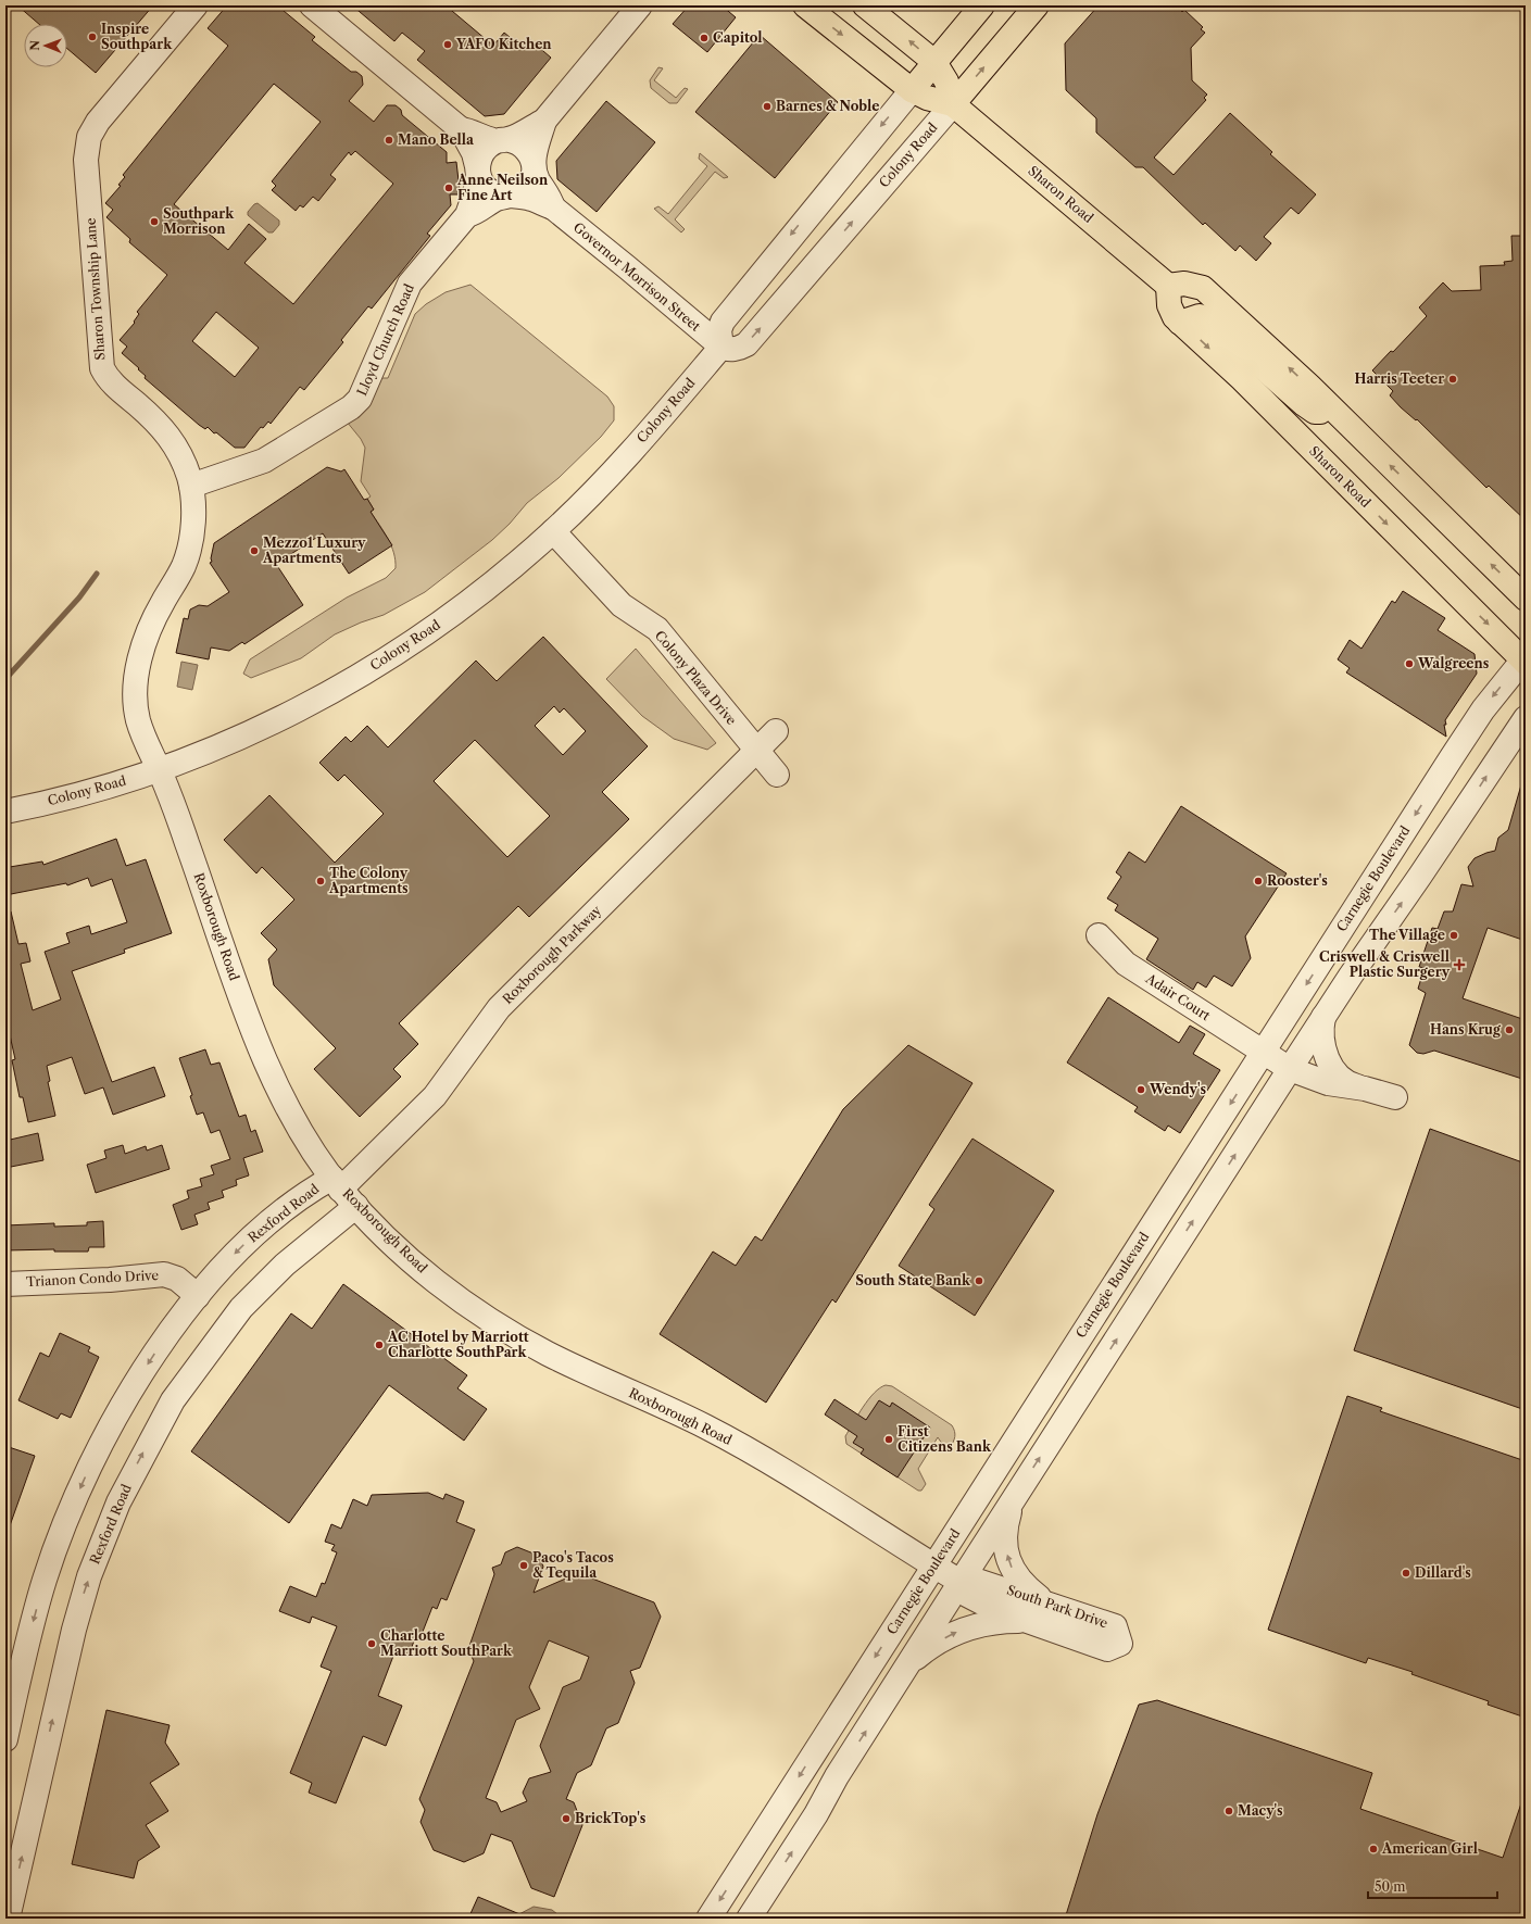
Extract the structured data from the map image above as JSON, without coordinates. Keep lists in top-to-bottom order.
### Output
{
  "streets": {
    "main road": ["Colony Road", "Sharon Road"],
    "street": [
      "Governor Morrison Street",
      "Sharon Township Lane",
      "Lloyd Church Road",
      "Colony Plaza Drive",
      "Carnegie Boulevard",
      "Roxborough Road",
      "Roxborough Parkway",
      "Adair Court",
      "Rexford Road",
      "Trianon Condo Drive",
      "South Park Drive"
    ]
  },
  "crossings": [
    ["Colony Road", "Sharon Road"],
    ["Colony Road", "Governor Morrison Street"],
    ["Colony Road", "Sharon Township Lane"],
    ["Colony Road", "Colony Plaza Drive"],
    ["Colony Road", "Roxborough Road"],
    ["Sharon Road", "Carnegie Boulevard"],
    ["Governor Morrison Street", "Lloyd Church Road"],
    ["Sharon Township Lane", "Lloyd Church Road"],
    ["Sharon Township Lane", "Roxborough Road"],
    ["Colony Plaza Drive", "Roxborough Parkway"],
    ["Carnegie Boulevard", "Roxborough Road"],
    ["Carnegie Boulevard", "Adair Court"],
    ["Roxborough Road", "Roxborough Parkway"],
    ["Roxborough Road", "Rexford Road"],
    ["Roxborough Road", "South Park Drive"],
    ["Roxborough Parkway", "Rexford Road"],
    ["Rexford Road", "Trianon Condo Drive"]
  ],
  "places": {
    "other": [
      "Inspire Southpark",
      "Capitol",
      "YAFO Kitchen",
      "Barnes & Noble",
      "Mano Bella",
      "Anne Neilson Fine Art",
      "Southpark Morrison",
      "Harris Teeter",
      "Mezzo1 Luxury Apartments",
      "Walgreens",
      "The Colony Apartments",
      "Rooster's",
      "The Village",
      "Hans Krug",
      "Wendy's",
      "South State Bank",
      "AC Hotel by Marriott Charlotte SouthPark",
      "First Citizens Bank",
      "Paco's Tacos & Tequila",
      "Dillard's",
      "Charlotte Marriott SouthPark",
      "Macy's",
      "BrickTop's",
      "American Girl"
    ],
    "health": ["Criswell & Criswell Plastic Surgery"]
  },
  "scale_bar": "50 m",
  "north": "left"
}
